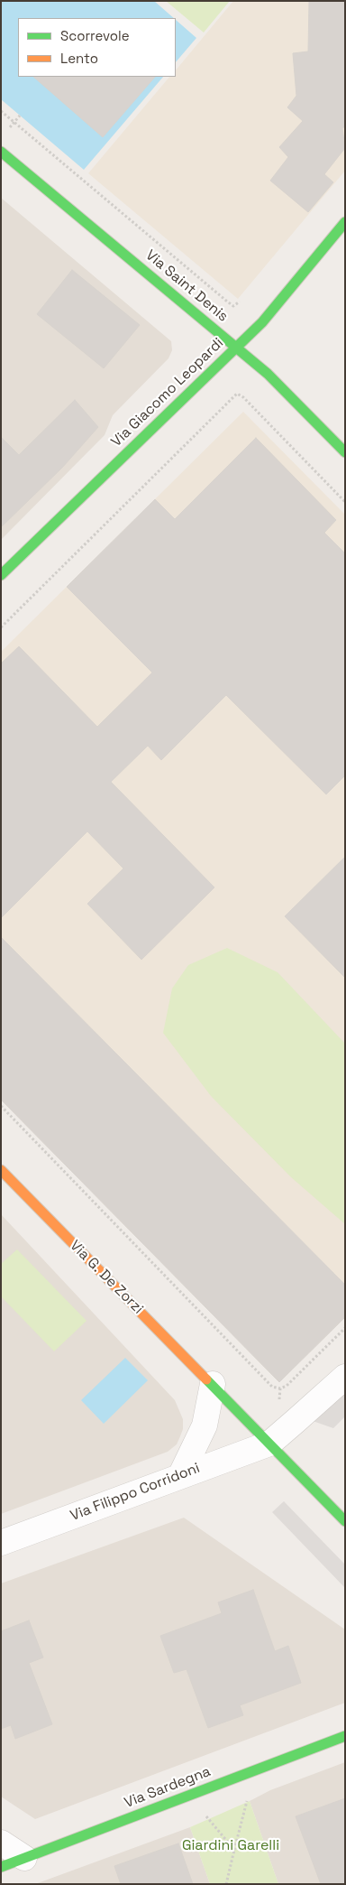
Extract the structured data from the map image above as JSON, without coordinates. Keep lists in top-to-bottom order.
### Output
{
  "streets": {
    "street": [
      "Via Saint Denis",
      "Via Giacomo Leopardi",
      "Via G. De Zorzi",
      "Via Filippo Corridoni",
      "Via Sardegna"
    ]
  },
  "crossings": [
    ["Via Saint Denis", "Via Giacomo Leopardi"],
    ["Via G. De Zorzi", "Via Filippo Corridoni"]
  ],
  "parks": ["Giardini Garelli"],
  "legend": ["Scorrevole", "Lento"]
}
